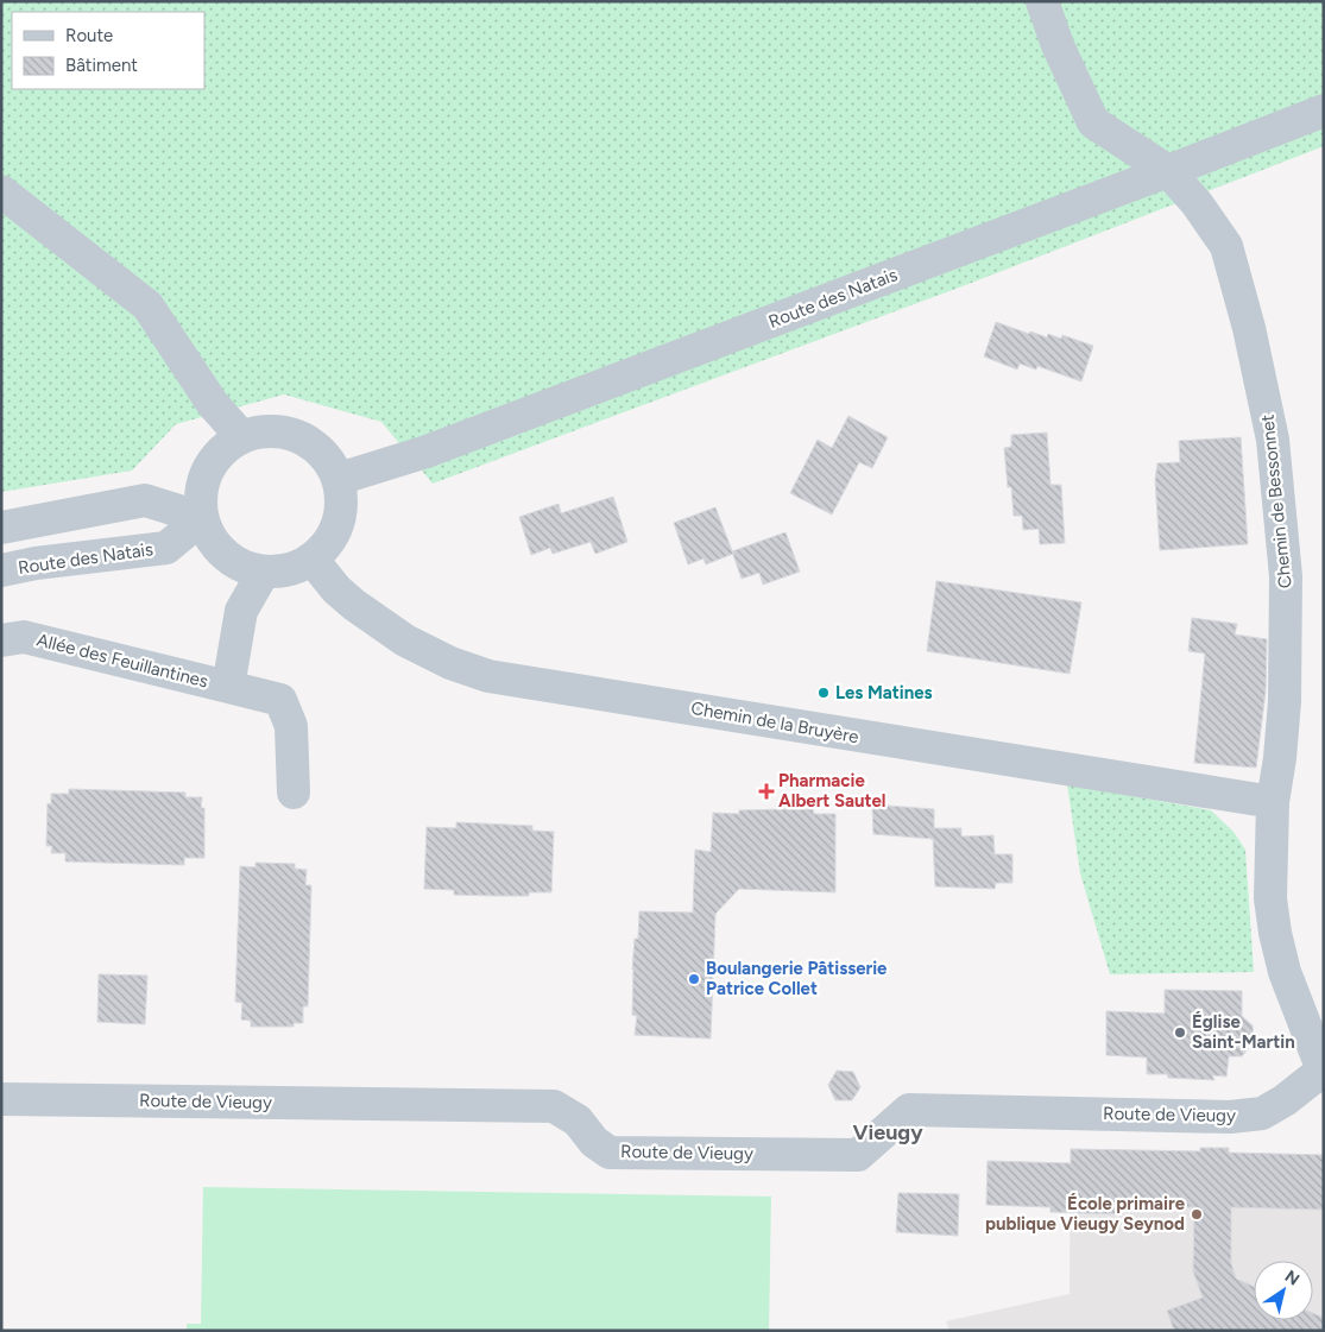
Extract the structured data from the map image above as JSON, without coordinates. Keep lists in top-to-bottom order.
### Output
{
  "streets": {
    "street": [
      "Route des Natais",
      "Chemin de Bessonnet",
      "Allée des Feuillantines",
      "Chemin de la Bruyère",
      "Route de Vieugy"
    ]
  },
  "crossings": [
    ["Route des Natais", "Chemin de Bessonnet"],
    ["Route des Natais", "Allée des Feuillantines"],
    ["Route des Natais", "Chemin de la Bruyère"],
    ["Chemin de Bessonnet", "Chemin de la Bruyère"],
    ["Chemin de Bessonnet", "Route de Vieugy"],
    ["Allée des Feuillantines", "Chemin de la Bruyère"]
  ],
  "districts": ["Vieugy"],
  "places": {
    "other": [
      "Les Matines",
      "Boulangerie Pâtisserie Patrice Collet",
      "Église Saint-Martin",
      "École primaire publique Vieugy Seynod"
    ],
    "health": ["Pharmacie Albert Sautel"]
  },
  "legend": ["Route", "Bâtiment"],
  "north": "top right"
}
